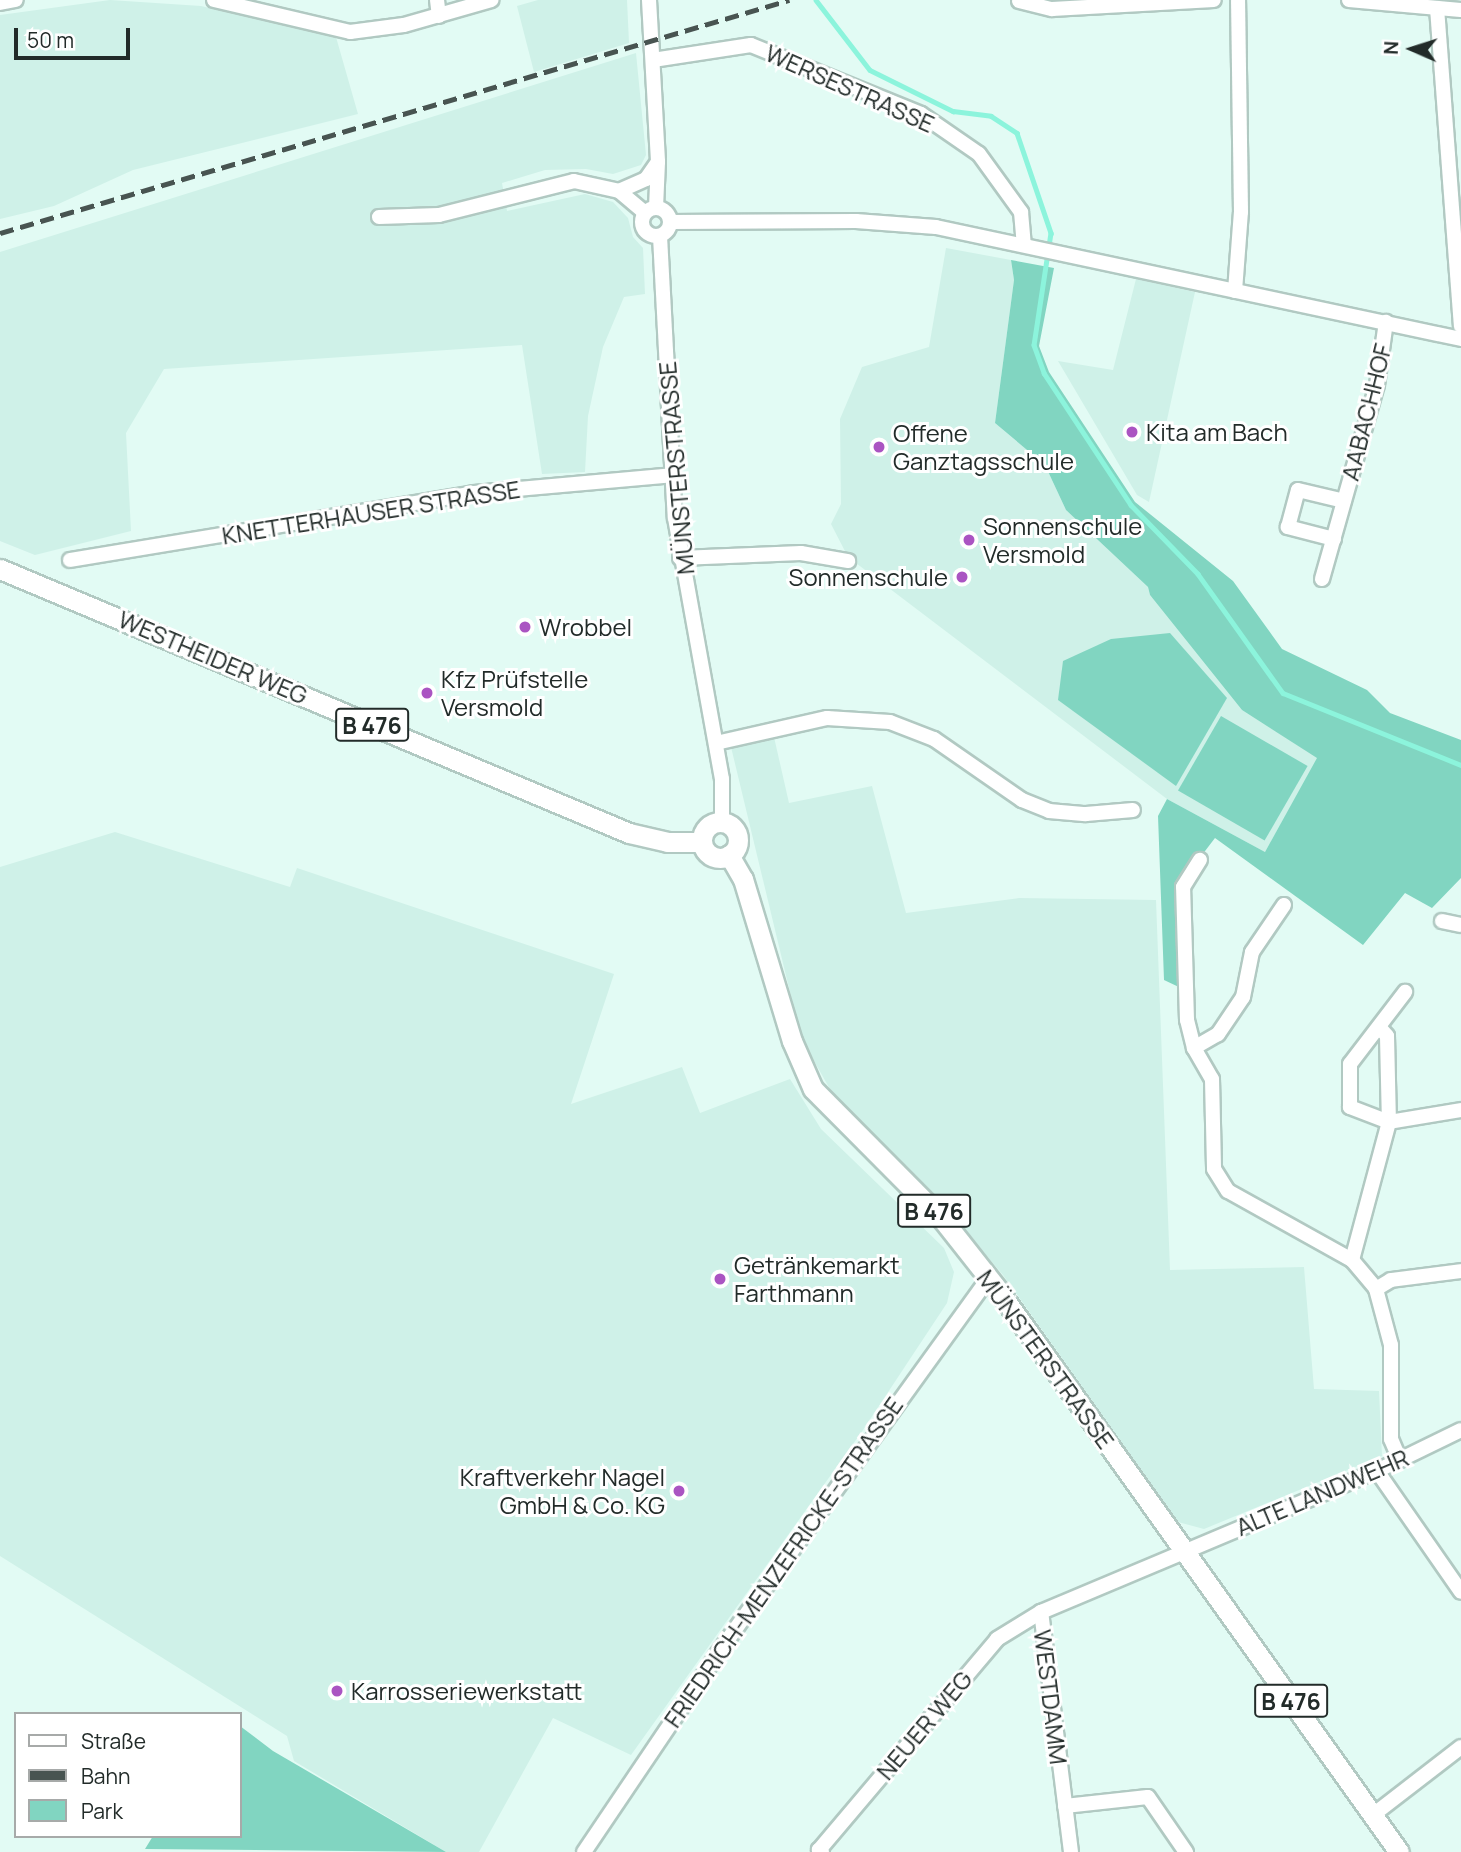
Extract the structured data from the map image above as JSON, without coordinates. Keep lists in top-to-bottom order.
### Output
{
  "streets": {
    "main road": ["MÜNSTERSTRASSE", "WESTHEIDER WEG", "B 476"],
    "street": [
      "WERSESTRASSE",
      "AABACHHOF",
      "KNETTERHAUSER STRASSE",
      "ALTE LANDWEHR",
      "FRIEDRICH-MENZEFRICKE-STRASSE",
      "WESTDAMM",
      "NEUER WEG"
    ]
  },
  "crossings": [
    ["MÜNSTERSTRASSE", "KNETTERHAUSER STRASSE"],
    ["MÜNSTERSTRASSE", "WESTHEIDER WEG"],
    ["MÜNSTERSTRASSE", "ALTE LANDWEHR"],
    ["MÜNSTERSTRASSE", "FRIEDRICH-MENZEFRICKE-STRASSE"],
    ["MÜNSTERSTRASSE", "WESTDAMM"],
    ["ALTE LANDWEHR", "WESTDAMM"],
    ["WESTDAMM", "NEUER WEG"]
  ],
  "places": [
    "Kita am Bach",
    "Offene Ganztagsschule",
    "Sonnenschule Versmold",
    "Sonnenschule",
    "Wrobbel",
    "Kfz Prüfstelle Versmold",
    "Getränkemarkt Farthmann",
    "Kraftverkehr Nagel GmbH & Co. KG",
    "Karrosseriewerkstatt"
  ],
  "legend": ["Straße", "Bahn", "Park"],
  "scale_bar": "50 m",
  "north": "left"
}
